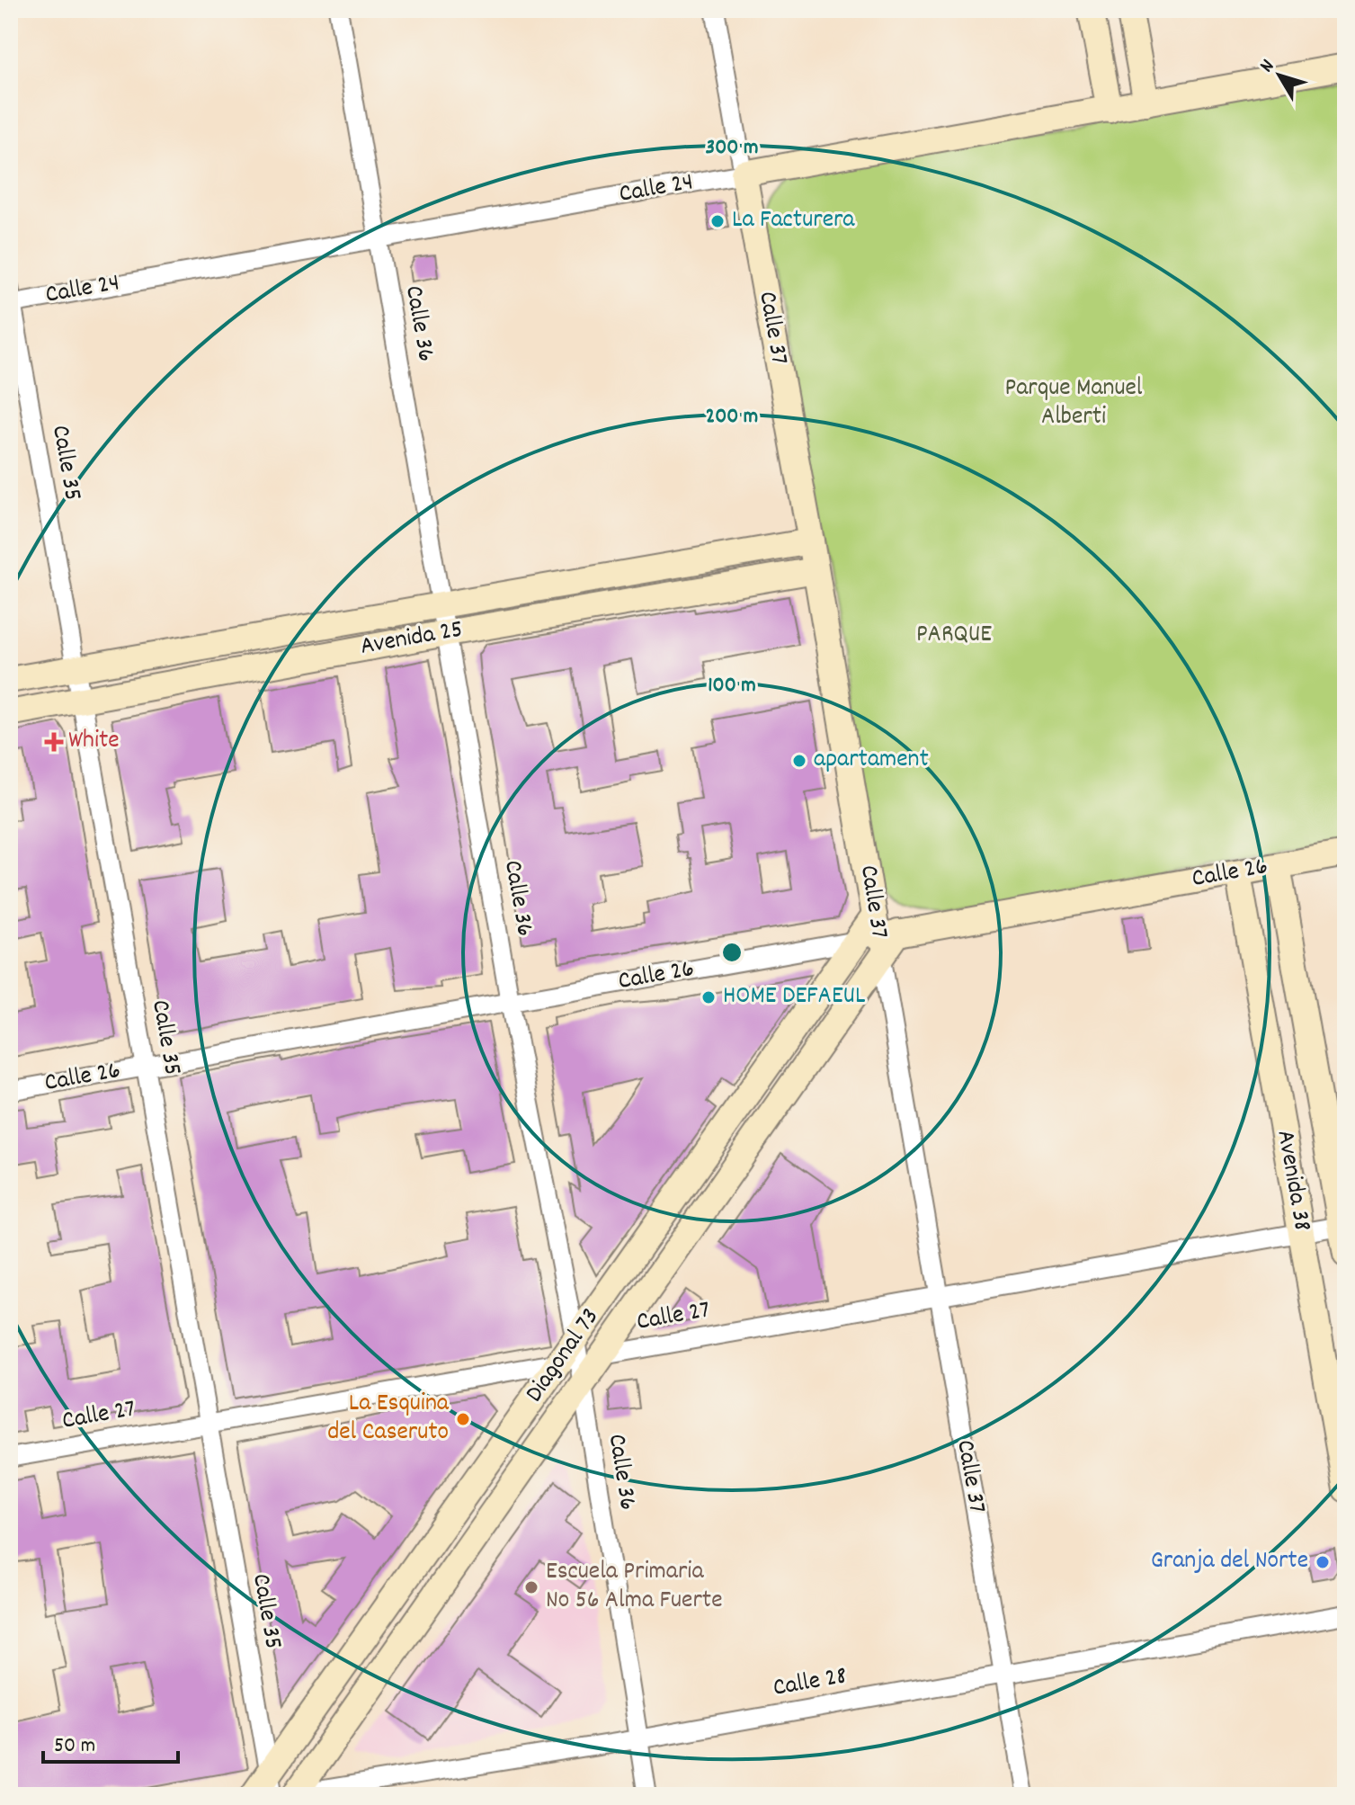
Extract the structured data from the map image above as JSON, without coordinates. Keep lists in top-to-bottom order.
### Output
{
  "streets": {
    "main road": [
      "Calle 24",
      "Calle 37",
      "Avenida 25",
      "Calle 26",
      "Avenida 38",
      "Diagonal 73"
    ],
    "street": [
      "Calle 36",
      "Calle 35",
      "Calle 27",
      "Calle 28"
    ]
  },
  "crossings": [
    ["Calle 24", "Calle 36"],
    ["Calle 24", "Calle 37"],
    ["Calle 24", "Calle 35"],
    ["Calle 36", "Avenida 25"],
    ["Calle 36", "Calle 26"],
    ["Calle 36", "Calle 27"],
    ["Calle 36", "Diagonal 73"],
    ["Calle 36", "Calle 28"],
    ["Calle 37", "Avenida 25"],
    ["Calle 37", "Calle 26"],
    ["Calle 37", "Calle 27"],
    ["Calle 37", "Diagonal 73"],
    ["Calle 37", "Calle 28"],
    ["Calle 35", "Avenida 25"],
    ["Calle 35", "Calle 26"],
    ["Calle 35", "Calle 27"],
    ["Calle 35", "Diagonal 73"],
    ["Calle 35", "Calle 28"],
    ["Calle 26", "Avenida 38"],
    ["Calle 26", "Diagonal 73"],
    ["Avenida 38", "Calle 27"],
    ["Calle 27", "Diagonal 73"],
    ["Diagonal 73", "Calle 28"]
  ],
  "parks": ["Parque Manuel Alberti", "PARQUE"],
  "places": {
    "other": [
      "La Facturera",
      "apartament",
      "HOME DEFAEUL",
      "La Esquina del Caseruto",
      "Granja del Norte",
      "Escuela Primaria No 56 Alma Fuerte"
    ],
    "health": ["White"]
  },
  "scale_bar": "50 m",
  "north": "top left",
  "rings": ["300 m", "200 m", "100 m"]
}
